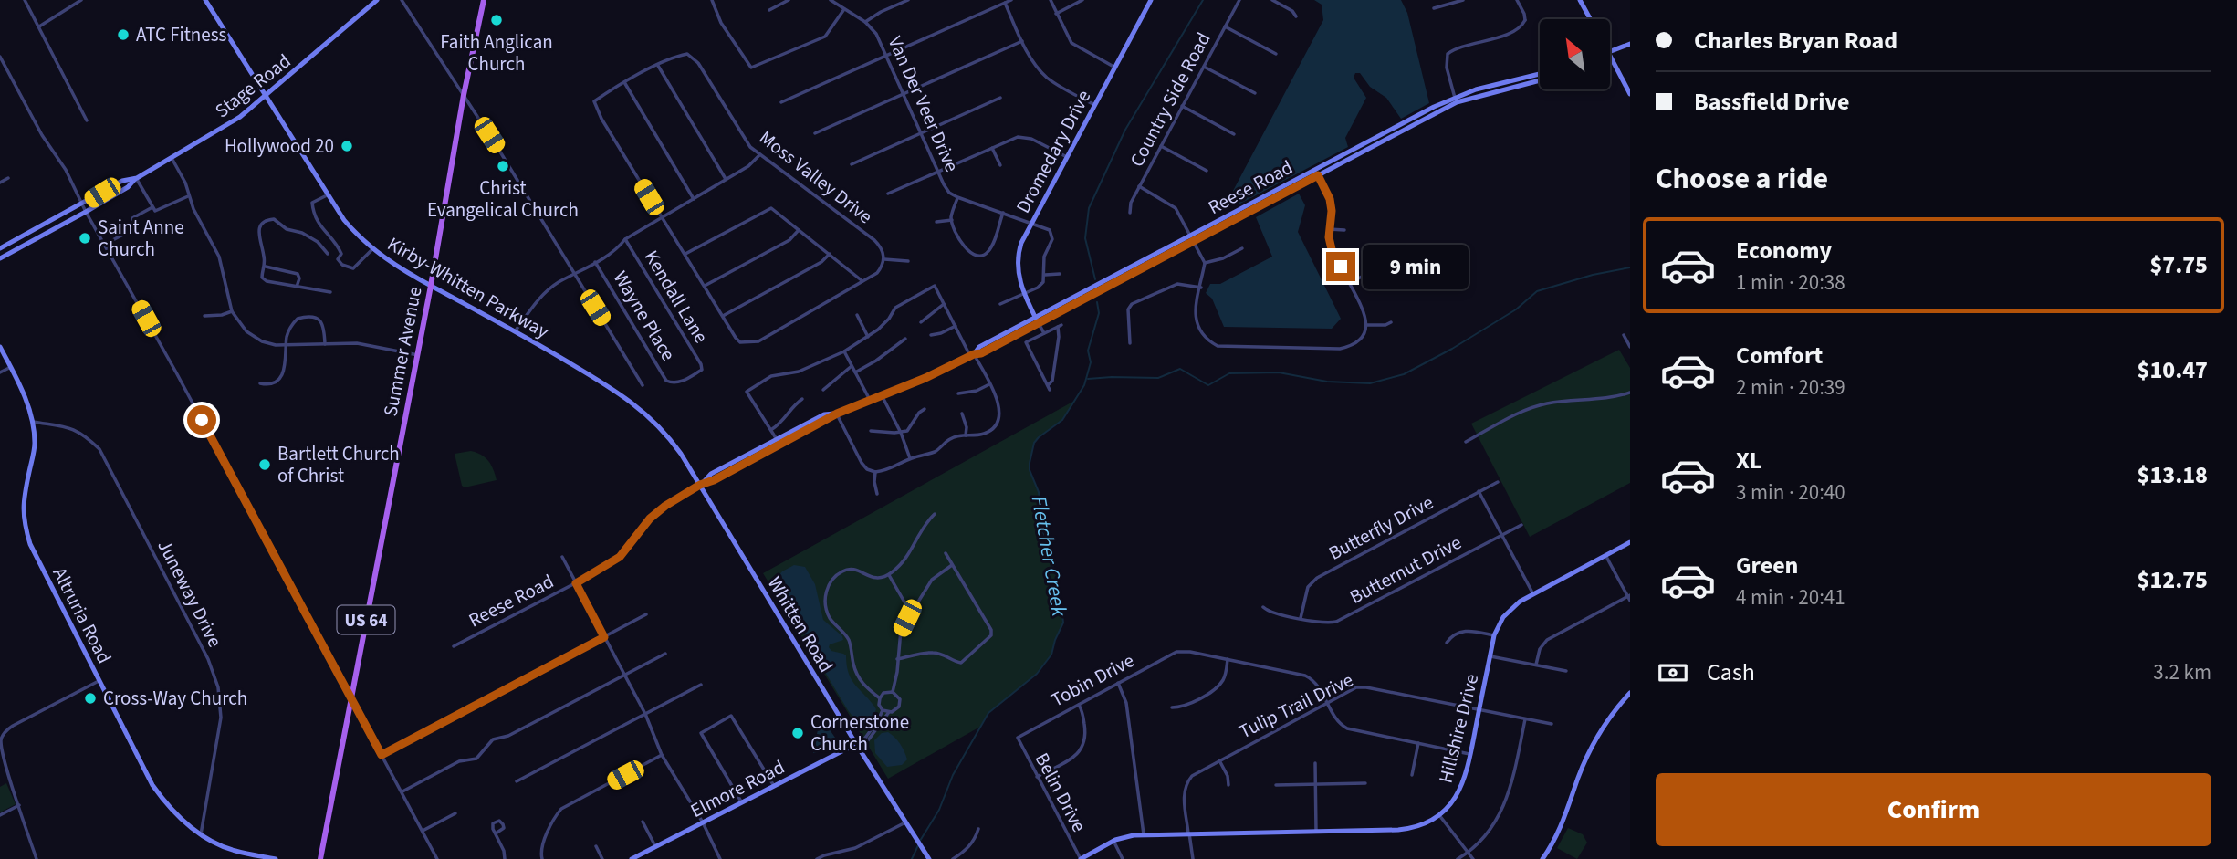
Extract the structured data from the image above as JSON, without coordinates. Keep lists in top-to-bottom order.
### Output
{
  "streets": {
    "main road": [
      "Stage Road",
      "Dromedary Drive",
      "Reese Road",
      "Kirby-Whitten Parkway",
      "Summer Avenue",
      "Altruria Road",
      "US 64",
      "Whitten Road",
      "Hillshire Drive",
      "Elmore Road"
    ],
    "street": [
      "Country Side Road",
      "Van Der Veer Drive",
      "Moss Valley Drive",
      "Kendall Lane",
      "Wayne Place",
      "Butterfly Drive",
      "Butternut Drive",
      "Juneway Drive",
      "Tobin Drive",
      "Tulip Trail Drive",
      "Belin Drive"
    ]
  },
  "crossings": [
    ["Stage Road", "Kirby-Whitten Parkway"],
    ["Van Der Veer Drive", "Dromedary Drive"],
    ["Dromedary Drive", "Reese Road"],
    ["Reese Road", "Whitten Road"],
    ["Kirby-Whitten Parkway", "Summer Avenue"],
    ["Kirby-Whitten Parkway", "Whitten Road"],
    ["Kendall Lane", "Wayne Place"],
    ["Butterfly Drive", "Butternut Drive"],
    ["Juneway Drive", "Altruria Road"],
    ["Whitten Road", "Elmore Road"],
    ["Tobin Drive", "Belin Drive"],
    ["Tulip Trail Drive", "Hillshire Drive"],
    ["Hillshire Drive", "Belin Drive"]
  ],
  "water": ["Fletcher Creek"],
  "places": [
    "Faith Anglican Church",
    "ATC Fitness",
    "Hollywood 20",
    "Christ Evangelical Church",
    "Saint Anne Church",
    "Bartlett Church of Christ",
    "Cross-Way Church",
    "Cornerstone Church"
  ],
  "north": "top left",
  "page": {
    "banner": ["Charles Bryan Road", "Bassfield Drive"],
    "heading": "Choose a ride",
    "list": [
      {
        "name": "Economy",
        "note": "1 min · 20:38",
        "value": "$7.75"
      },
      {
        "name": "Comfort",
        "note": "2 min · 20:39",
        "value": "$10.47"
      },
      {
        "name": "XL",
        "note": "3 min · 20:40",
        "value": "$13.18"
      },
      {
        "name": "Green",
        "note": "4 min · 20:41",
        "value": "$12.75"
      }
    ],
    "bubble": "9 min",
    "pay": ["Cash", "3.2 km"],
    "buttons": "Confirm"
  }
}
